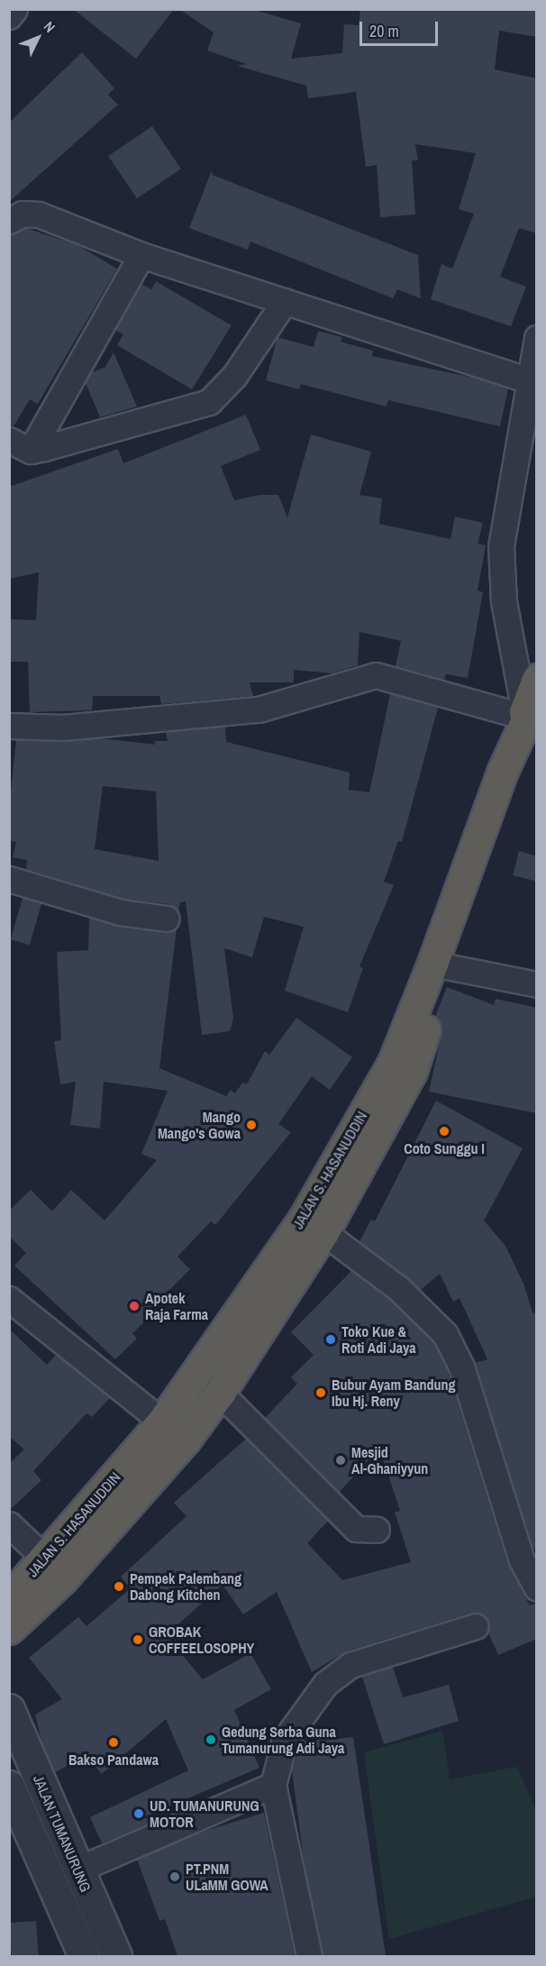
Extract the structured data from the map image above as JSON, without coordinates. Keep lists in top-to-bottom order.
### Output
{
  "streets": {
    "highway": ["JALAN S. HASANUDDIN"],
    "street": ["JALAN TUMANURUNG"]
  },
  "places": [
    "Mango Mango's Gowa",
    "Coto Sunggu I",
    "Apotek Raja Farma",
    "Toko Kue & Roti Adi Jaya",
    "Bubur Ayam Bandung Ibu Hj. Reny",
    "Mesjid Al-Ghaniyyun",
    "Pempek Palembang Dabong Kitchen",
    "GROBAK COFFEELOSOPHY",
    "Gedung Serba Guna Tumanurung Adi Jaya",
    "Bakso Pandawa",
    "UD. TUMANURUNG MOTOR",
    "PT.PNM ULaMM GOWA"
  ],
  "scale_bar": "20 m",
  "north": "top right"
}
